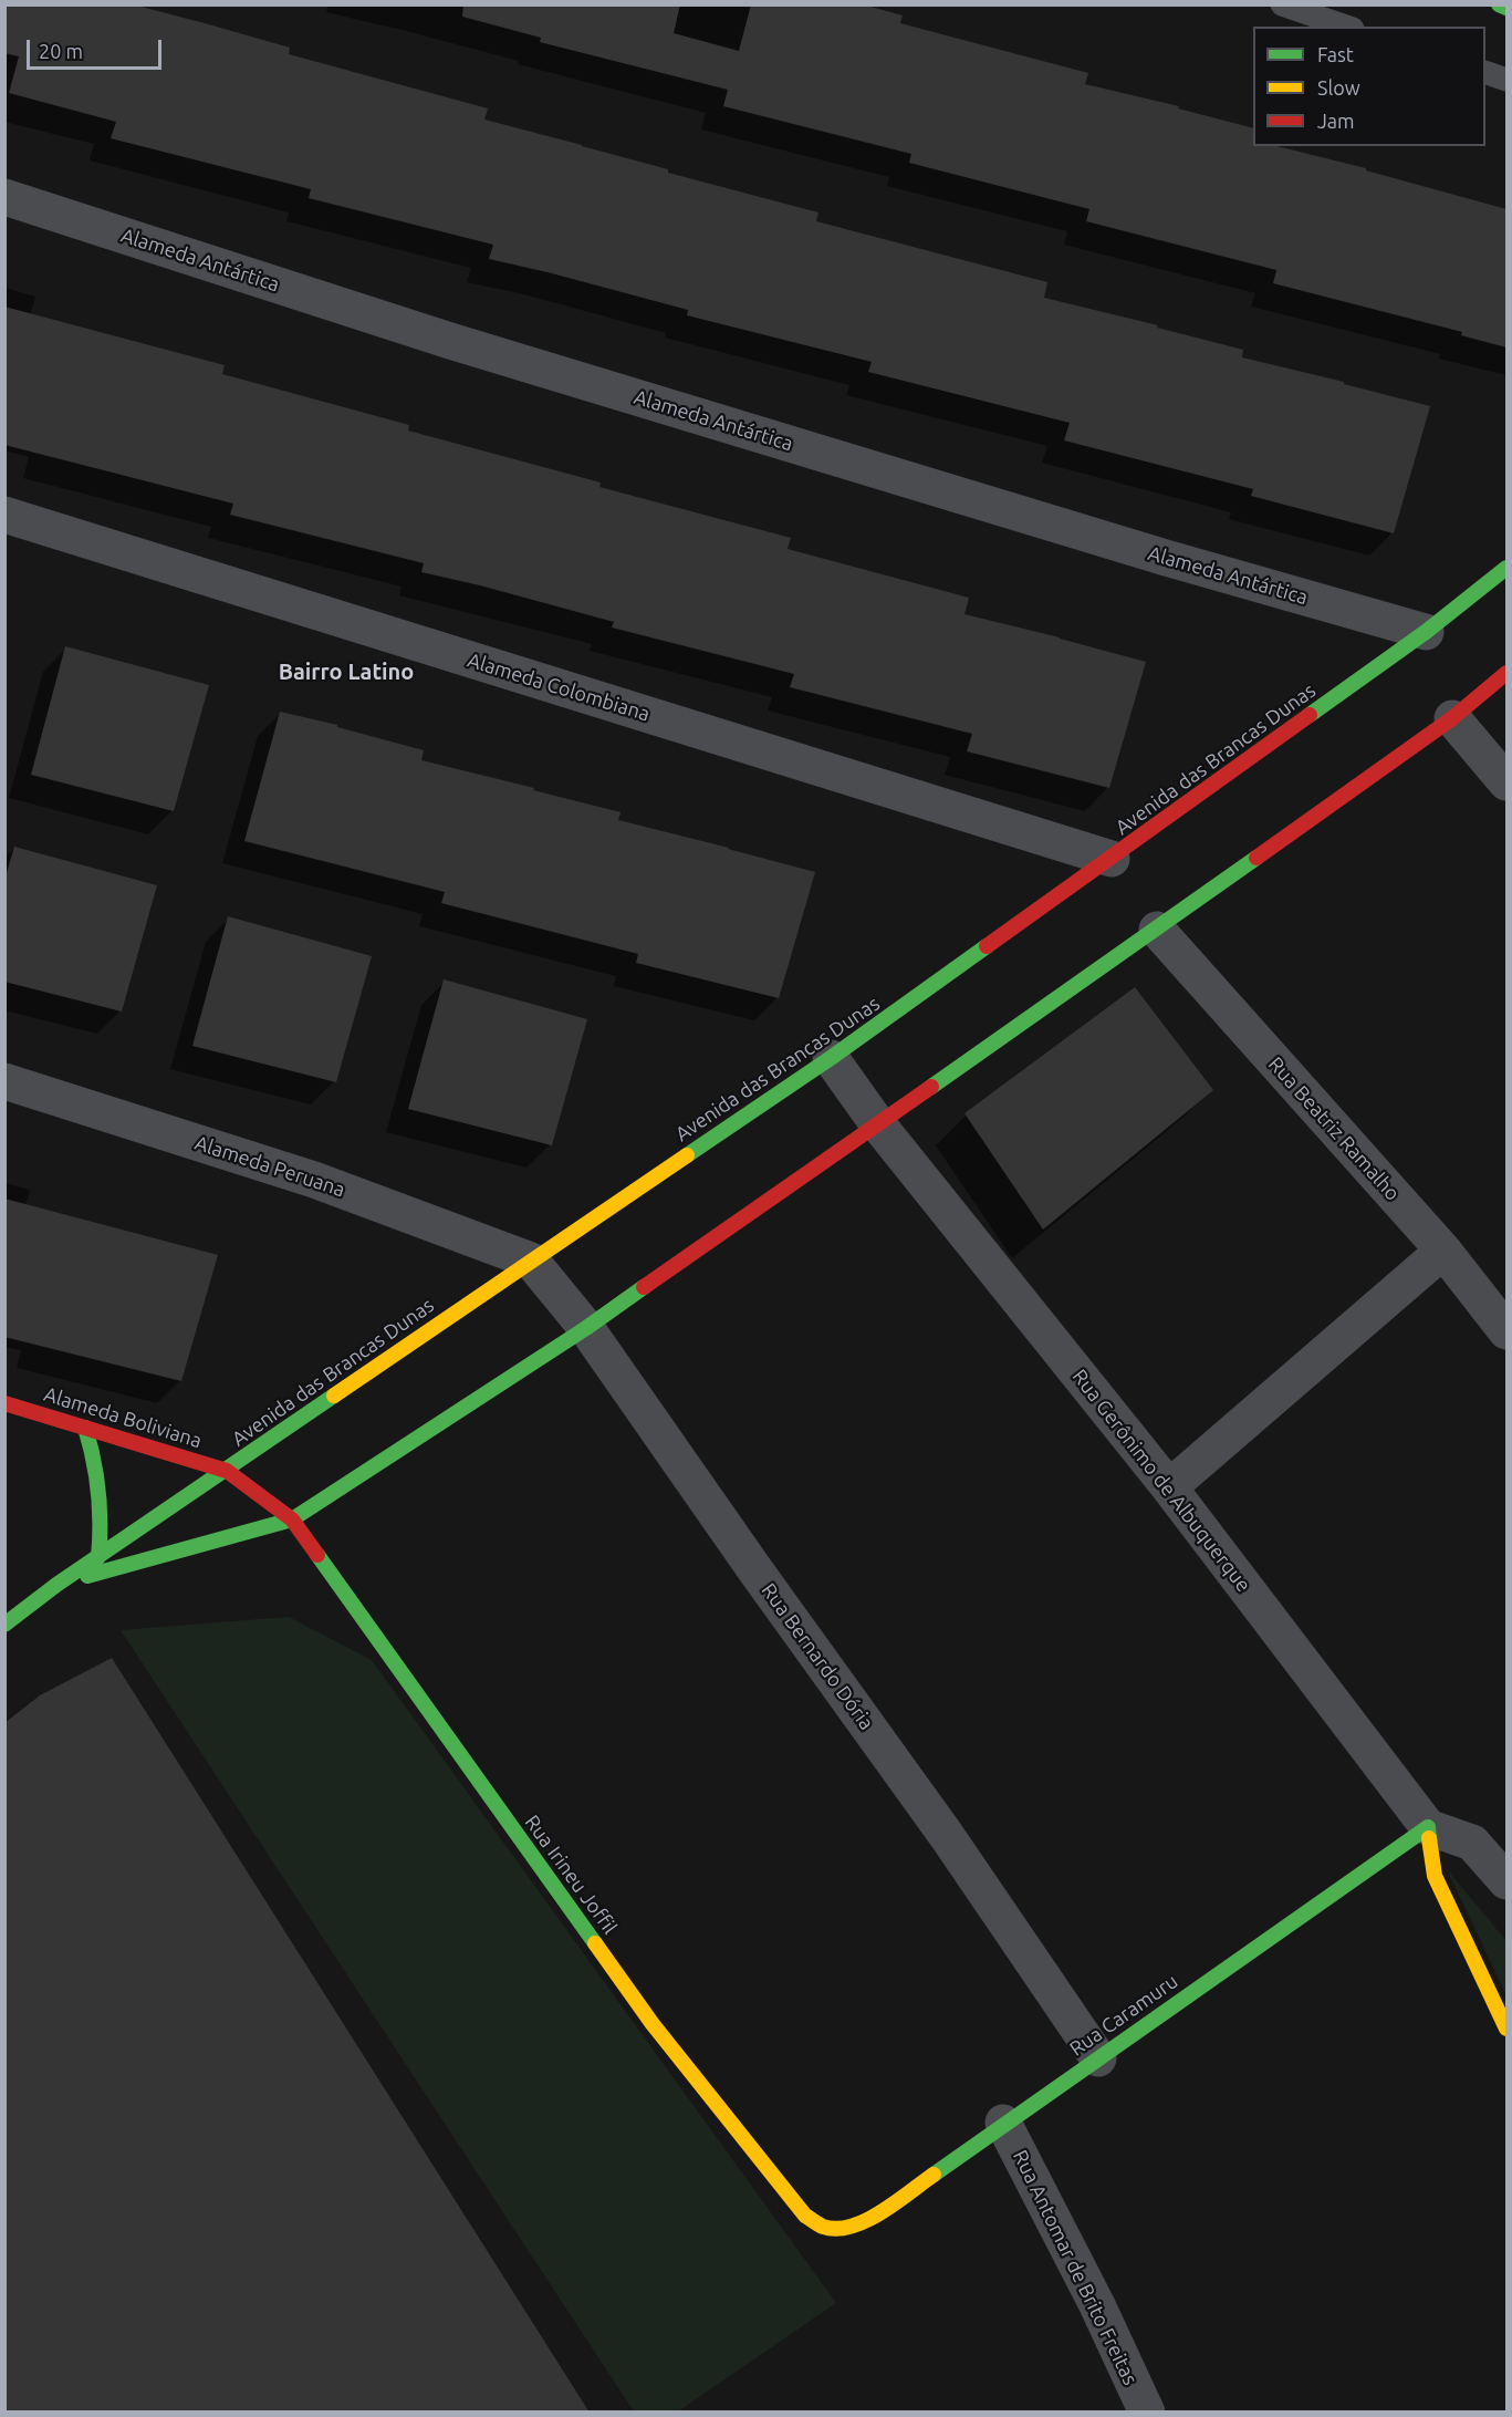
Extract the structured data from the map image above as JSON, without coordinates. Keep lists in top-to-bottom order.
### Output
{
  "streets": {
    "main road": [
      "Avenida das Brancas Dunas",
      "Alameda Boliviana",
      "Rua Irineu Joffil",
      "Rua Caramuru"
    ],
    "street": [
      "Alameda Antártica",
      "Alameda Colombiana",
      "Rua Beatriz Ramalho",
      "Alameda Peruana",
      "Rua Gerônimo de Albuquerque",
      "Rua Bernardo Dória",
      "Rua Antomar de Brito Freitas"
    ]
  },
  "crossings": [
    ["Alameda Antártica", "Avenida das Brancas Dunas"],
    ["Alameda Colombiana", "Avenida das Brancas Dunas"],
    ["Avenida das Brancas Dunas", "Rua Beatriz Ramalho"],
    ["Avenida das Brancas Dunas", "Alameda Peruana"],
    ["Avenida das Brancas Dunas", "Alameda Boliviana"],
    ["Avenida das Brancas Dunas", "Rua Gerônimo de Albuquerque"],
    ["Avenida das Brancas Dunas", "Rua Bernardo Dória"],
    ["Avenida das Brancas Dunas", "Rua Irineu Joffil"],
    ["Alameda Peruana", "Rua Bernardo Dória"],
    ["Alameda Boliviana", "Rua Irineu Joffil"],
    ["Rua Gerônimo de Albuquerque", "Rua Caramuru"],
    ["Rua Bernardo Dória", "Rua Caramuru"],
    ["Rua Irineu Joffil", "Rua Caramuru"],
    ["Rua Caramuru", "Rua Antomar de Brito Freitas"]
  ],
  "districts": ["Bairro Latino"],
  "legend": ["Fast", "Slow", "Jam"],
  "scale_bar": "20 m"
}
